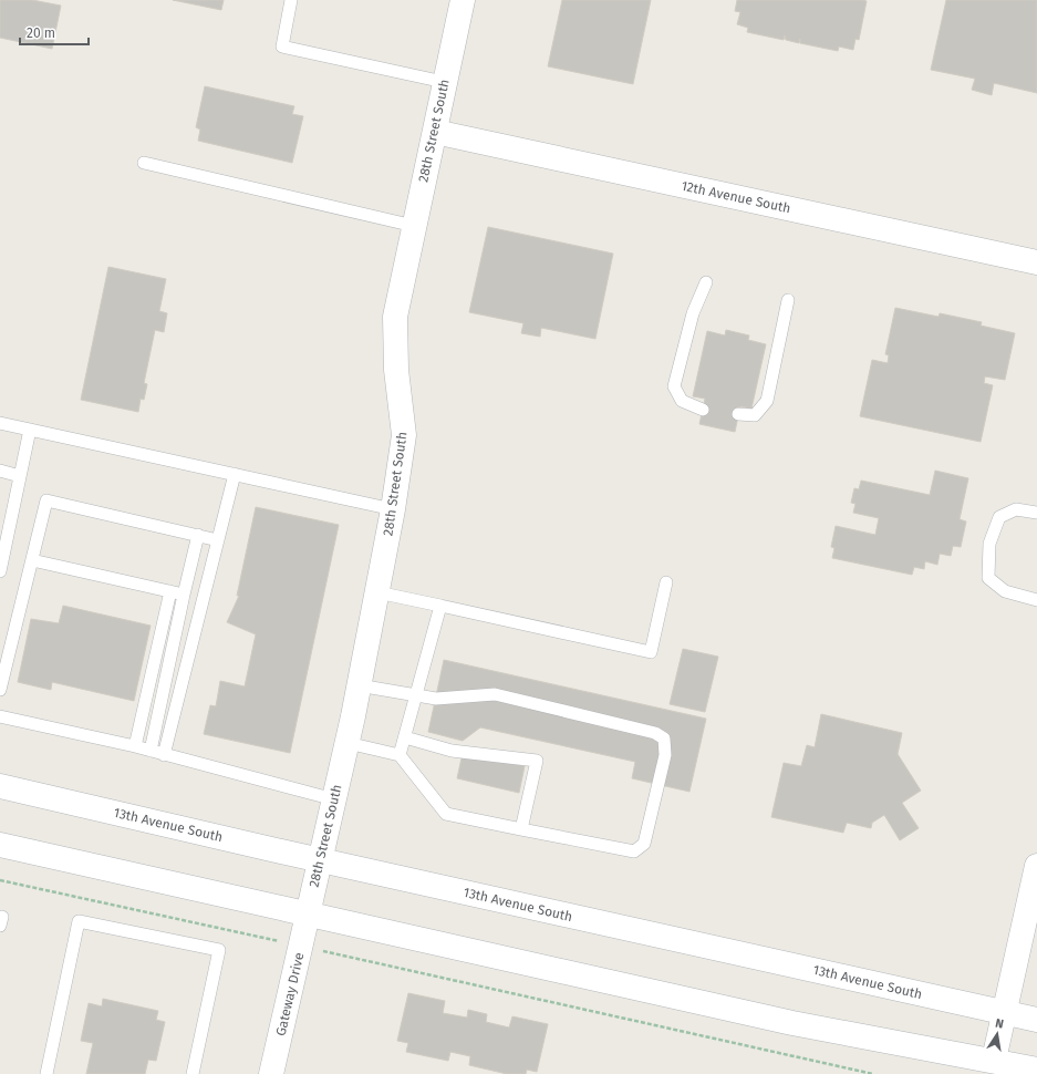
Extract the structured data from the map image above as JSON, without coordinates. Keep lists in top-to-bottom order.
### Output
{
  "streets": {
    "main road": [
      "28th Street South",
      "12th Avenue South",
      "13th Avenue South",
      "Gateway Drive"
    ]
  },
  "crossings": [
    ["28th Street South", "12th Avenue South"],
    ["28th Street South", "13th Avenue South"],
    ["28th Street South", "Gateway Drive"]
  ],
  "scale_bar": "20 m",
  "north": "top"
}
